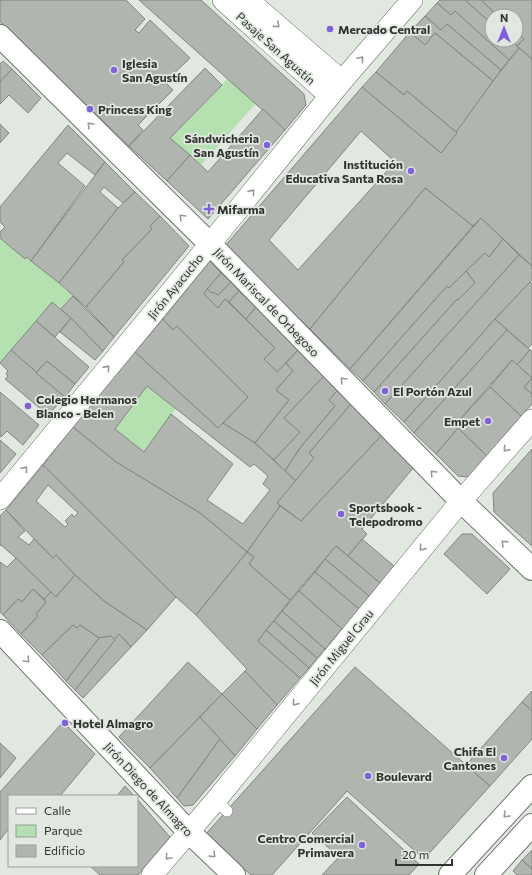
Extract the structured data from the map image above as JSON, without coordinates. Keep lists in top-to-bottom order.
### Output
{
  "streets": {
    "street": [
      "Pasaje San Agustín",
      "Jirón Ayacucho",
      "Jirón Mariscal de Orbegoso",
      "Jirón Miguel Grau",
      "Jirón Diego de Almagro"
    ]
  },
  "crossings": [
    ["Pasaje San Agustín", "Jirón Ayacucho"],
    ["Jirón Ayacucho", "Jirón Mariscal de Orbegoso"],
    ["Jirón Mariscal de Orbegoso", "Jirón Miguel Grau"],
    ["Jirón Miguel Grau", "Jirón Diego de Almagro"]
  ],
  "one_way": [
    "Jirón Ayacucho",
    "Jirón Mariscal de Orbegoso",
    "Jirón Miguel Grau",
    "Jirón Diego de Almagro"
  ],
  "places": {
    "other": [
      "Mercado Central",
      "Iglesia San Agustín",
      "Princess King",
      "Sándwicheria San Agustín",
      "Institución Educativa Santa Rosa",
      "El Portón Azul",
      "Colegio Hermanos Blanco - Belen",
      "Empet",
      "Sportsbook - Telepodromo",
      "Hotel Almagro",
      "Chifa El Cantones",
      "Boulevard",
      "Centro Comercial Primavera"
    ],
    "health": ["Mifarma"]
  },
  "legend": ["Calle", "Parque", "Edificio"],
  "scale_bar": "20 m",
  "north": "top"
}
